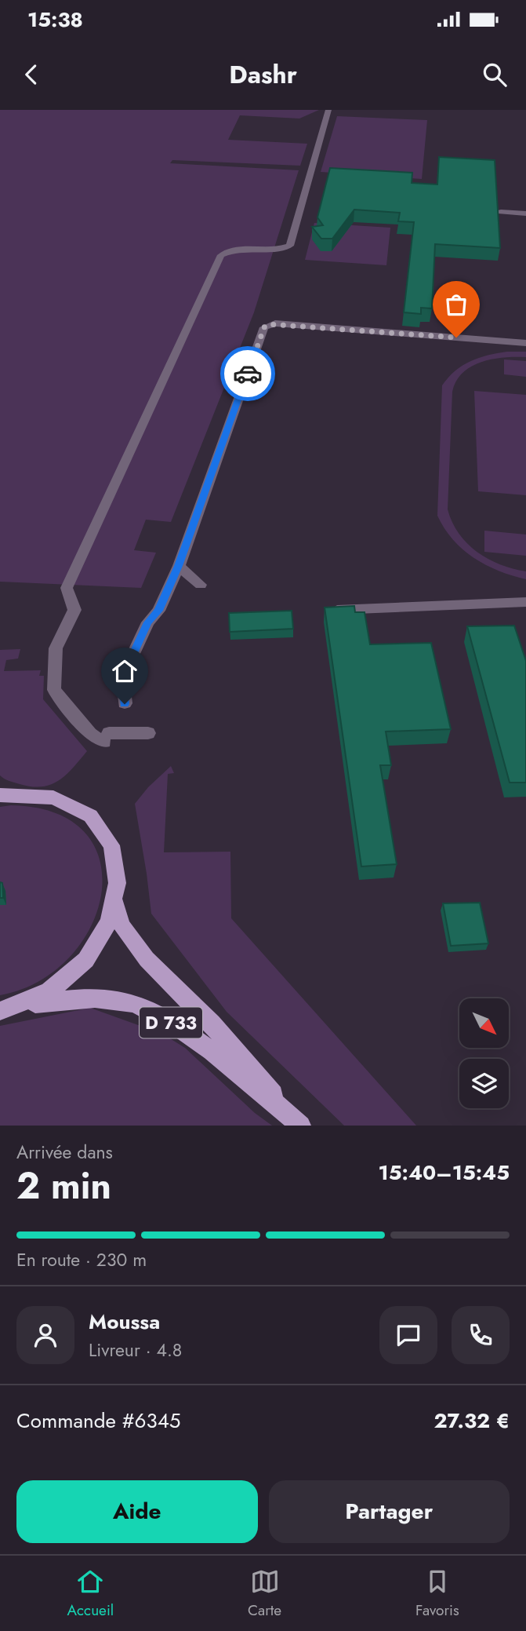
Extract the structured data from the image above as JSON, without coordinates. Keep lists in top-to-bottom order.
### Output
{
  "streets": {
    "main road": ["D 733"]
  },
  "north": "bottom right",
  "page": {
    "status": "15:38",
    "header": "Dashr",
    "heading": ["2 min", "Arrivée dans", "15:40–15:45"],
    "panel": [
      "Moussa",
      "Livreur · 4.8",
      "Commande #6345",
      "27.32 €"
    ],
    "bar": "En route · 230 m",
    "buttons": ["Aide", "Partager"],
    "tabs": ["Accueil", "Carte", "Favoris"]
  }
}
